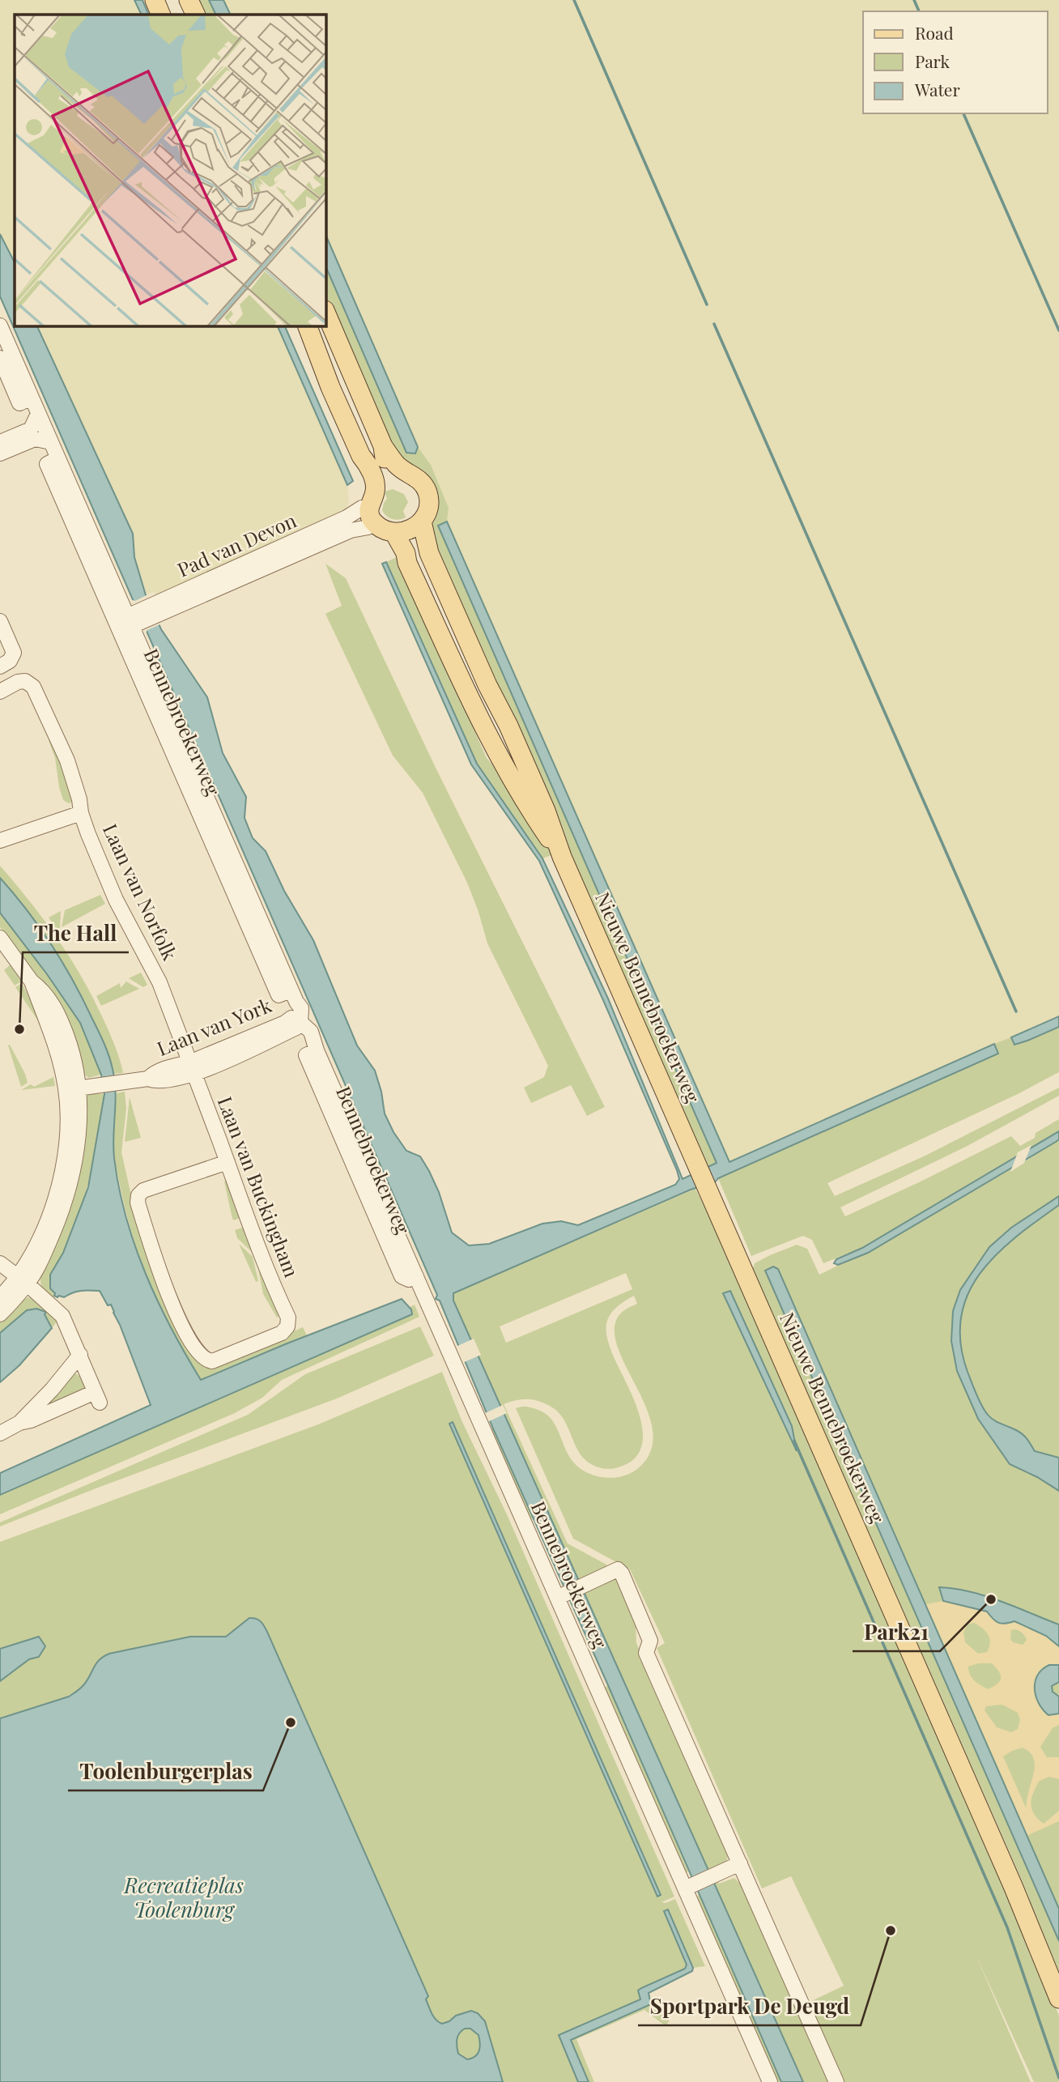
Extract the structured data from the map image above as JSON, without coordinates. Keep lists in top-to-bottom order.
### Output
{
  "streets": {
    "main road": ["Nieuwe Bennebroekerweg"],
    "street": [
      "Pad van Devon",
      "Bennebroekerweg",
      "Laan van Norfolk",
      "Laan van York",
      "Laan van Buckingham"
    ]
  },
  "crossings": [
    ["Pad van Devon", "Bennebroekerweg"],
    ["Pad van Devon", "Nieuwe Bennebroekerweg"],
    ["Bennebroekerweg", "Laan van York"],
    ["Laan van Norfolk", "Laan van York"],
    ["Laan van Norfolk", "Laan van Buckingham"],
    ["Laan van York", "Laan van Buckingham"]
  ],
  "water": ["Recreatieplas Toolenburg"],
  "places": [
    "The Hall",
    "Park21",
    "Toolenburgerplas",
    "Sportpark De Deugd"
  ],
  "legend": ["Road", "Park", "Water"]
}
